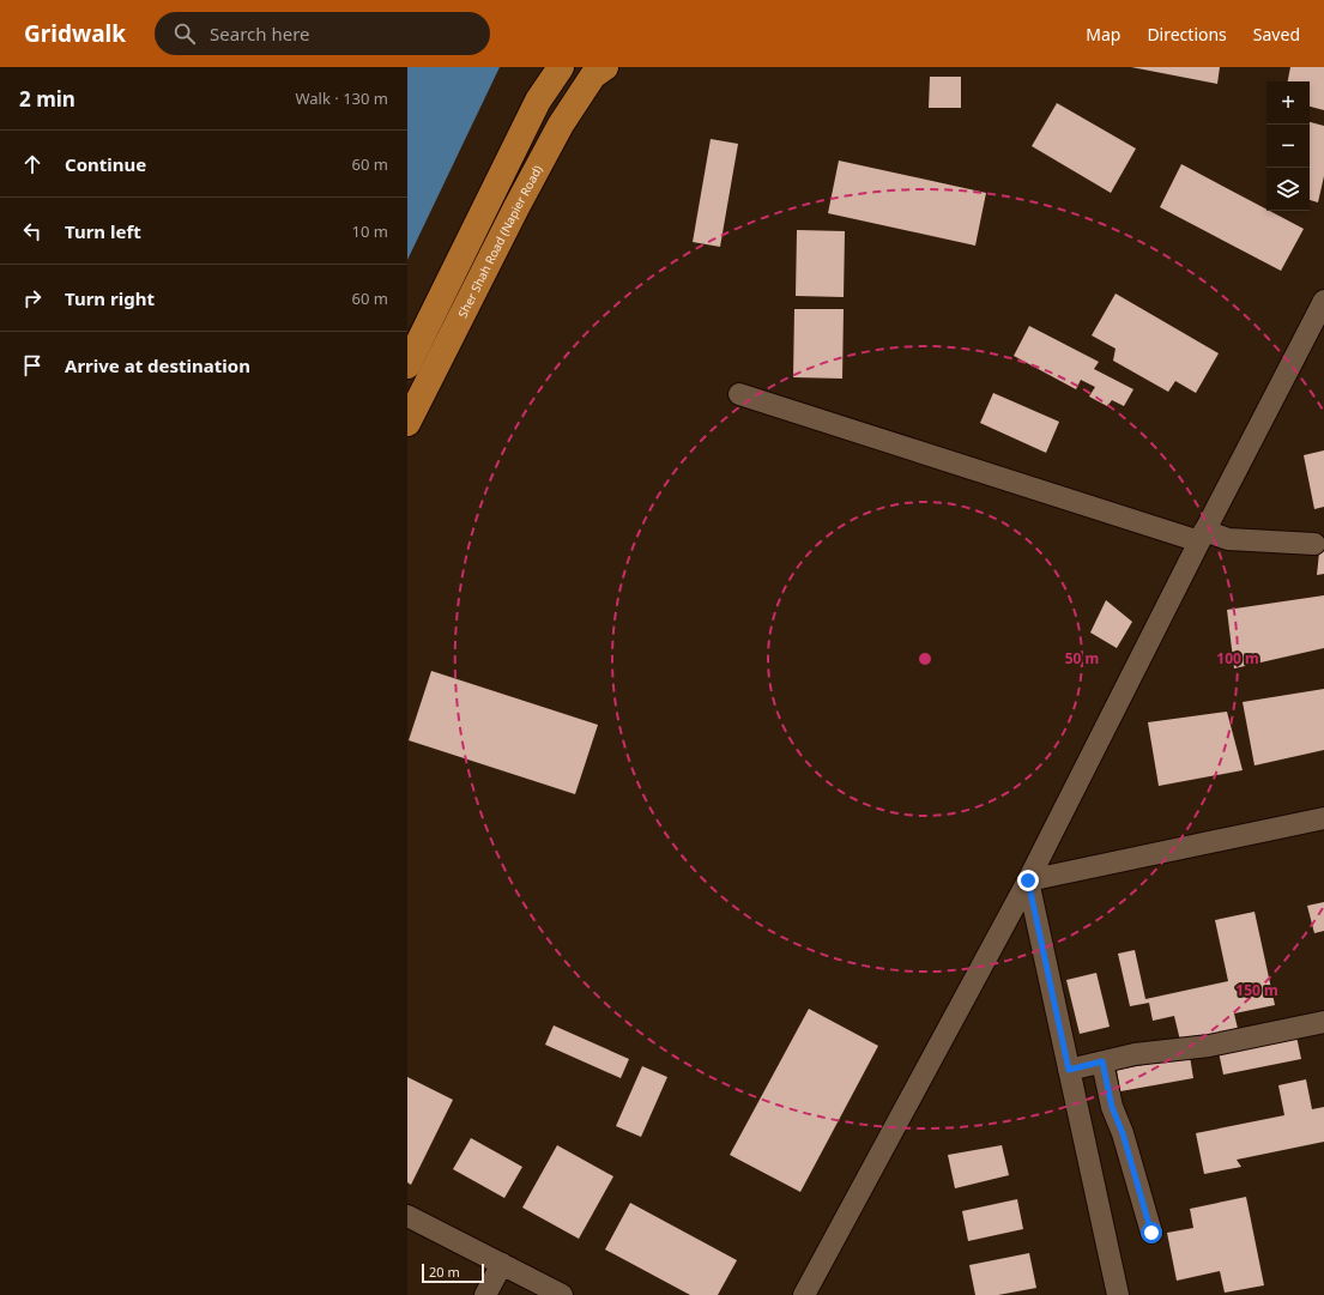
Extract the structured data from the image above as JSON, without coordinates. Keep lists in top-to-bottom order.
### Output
{
  "streets": {
    "main road": ["Sher Shah Road (Napier Road)"]
  },
  "scale_bar": "20 m",
  "page": {
    "header": "Gridwalk",
    "search": "Search here",
    "nav": ["Map", "Directions", "Saved"],
    "heading": ["2 min", "Walk · 130 m"],
    "map_buttons": ["+", "−"],
    "list": [
      ["Continue", "60 m"],
      ["Turn left", "10 m"],
      ["Turn right", "60 m"],
      "Arrive at destination"
    ],
    "scale": "20 m"
  },
  "rings": ["50 m", "100 m", "150 m"]
}
